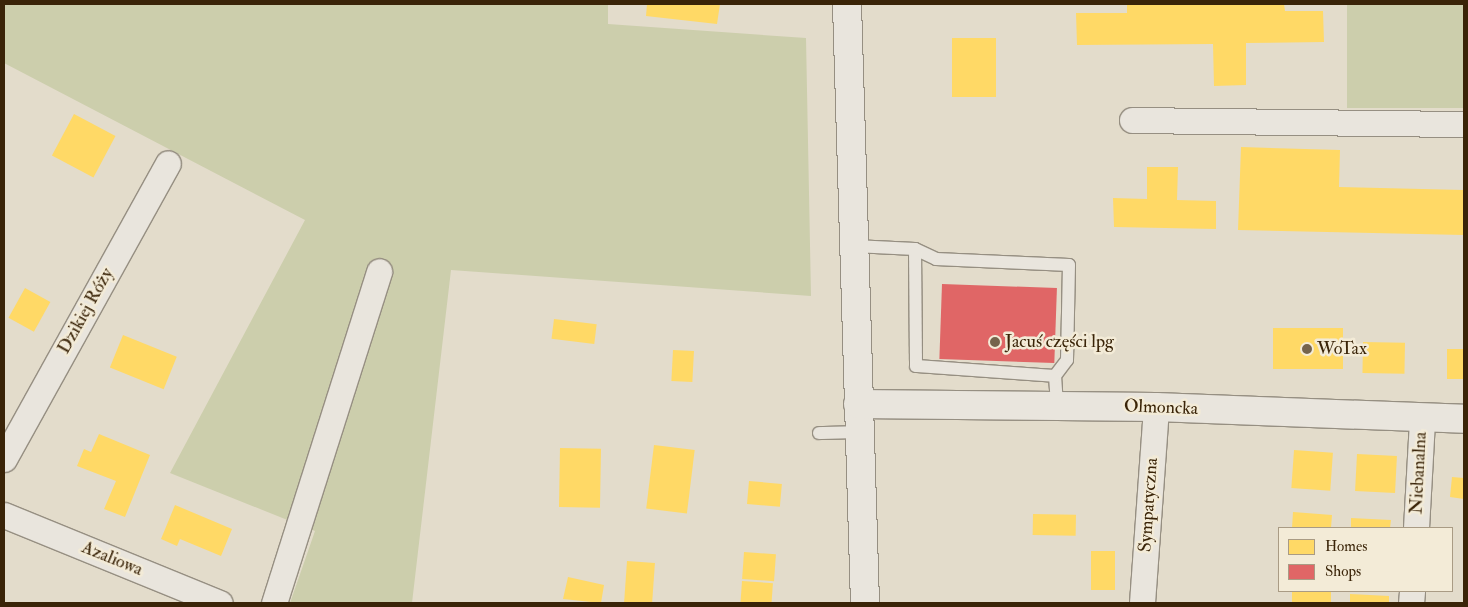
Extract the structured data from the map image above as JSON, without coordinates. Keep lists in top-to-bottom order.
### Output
{
  "streets": {
    "street": [
      "Dzikiej Róży",
      "Olmoncka",
      "Niebanalna",
      "Sympatyczna",
      "Azaliowa"
    ]
  },
  "crossings": [
    ["Olmoncka", "Niebanalna"],
    ["Olmoncka", "Sympatyczna"]
  ],
  "places": ["Jacuś części lpg", "WoTax"],
  "legend": ["Homes", "Shops"]
}
